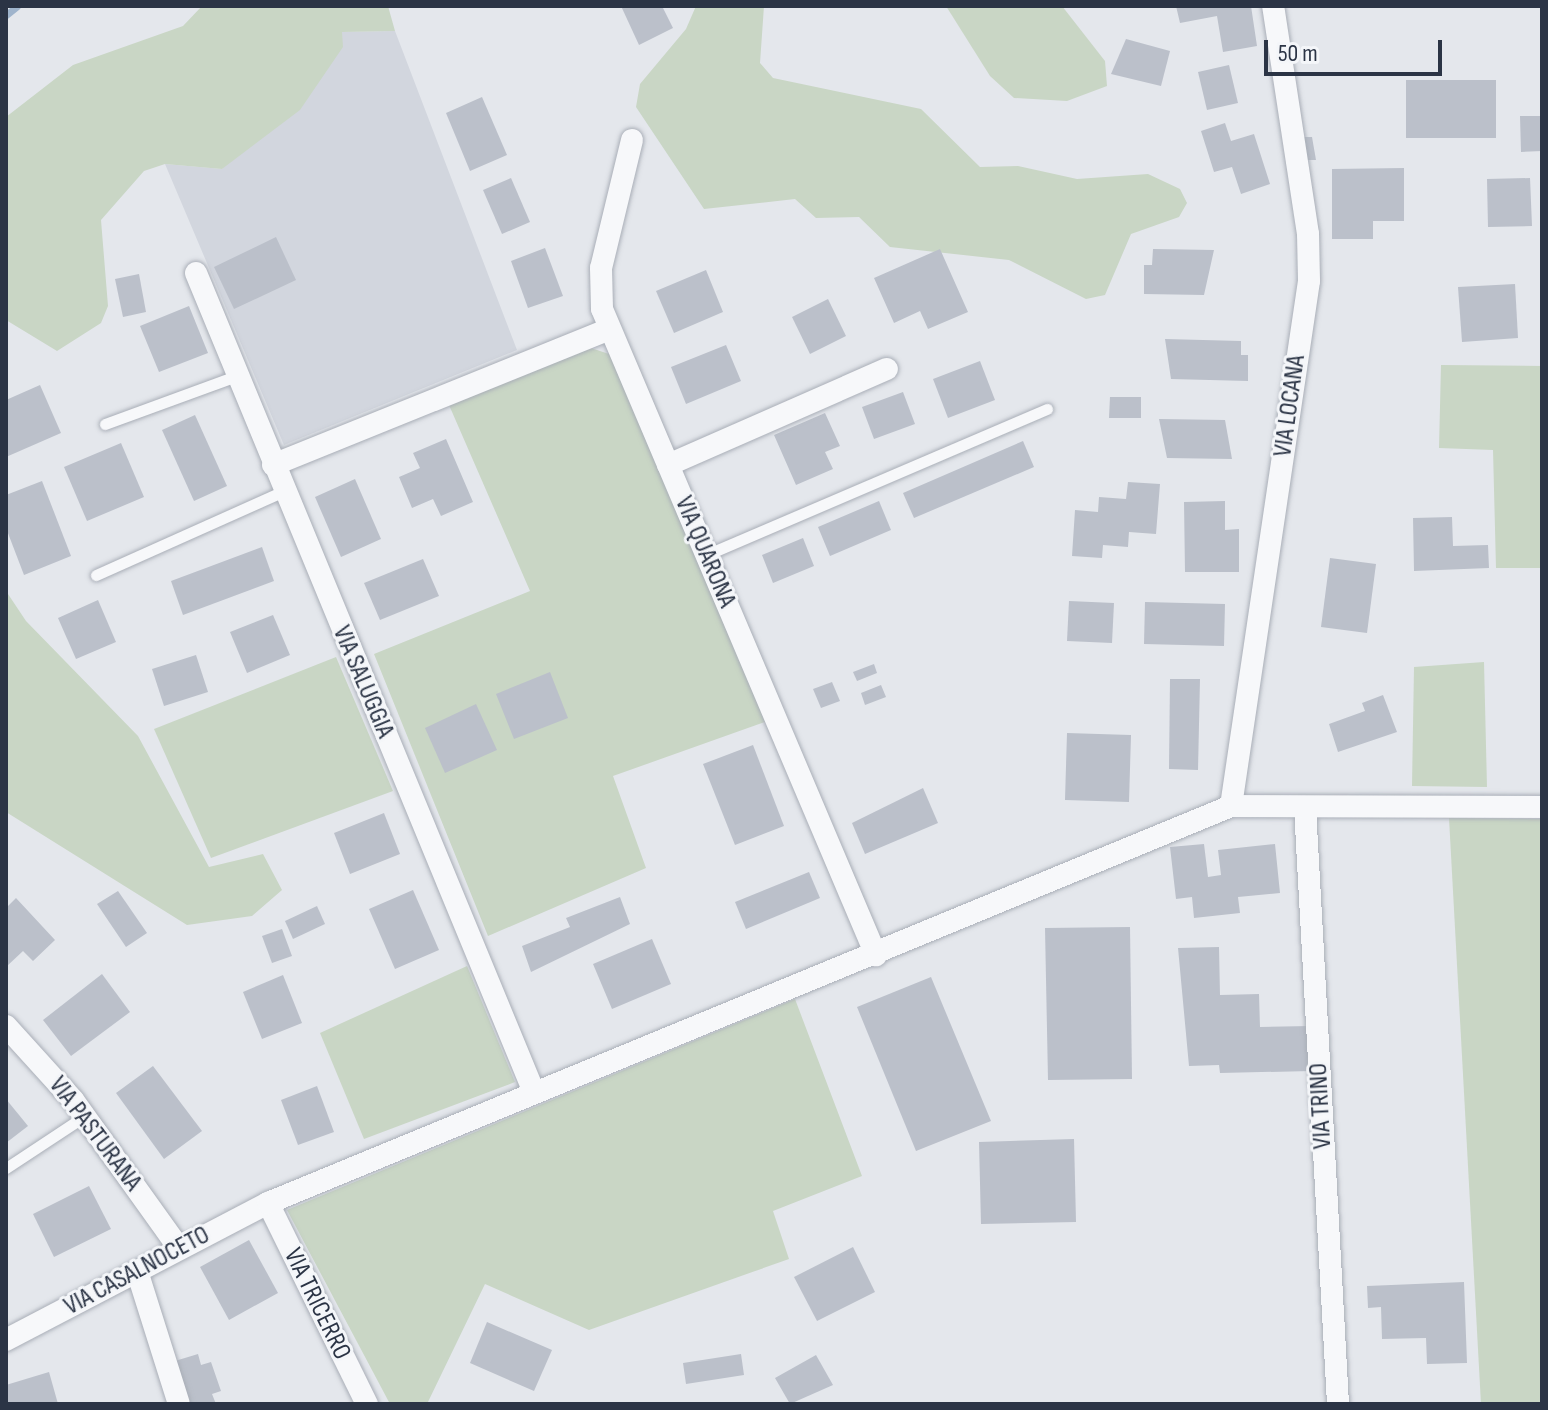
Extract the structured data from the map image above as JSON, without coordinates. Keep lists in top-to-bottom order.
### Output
{
  "streets": {
    "street": [
      "VIA LOCANA",
      "VIA QUARONA",
      "VIA SALUGGIA",
      "VIA TRINO",
      "VIA PASTURANA",
      "VIA CASALNOCETO",
      "VIA TRICERRO"
    ]
  },
  "crossings": [
    ["VIA LOCANA", "VIA CASALNOCETO"],
    ["VIA QUARONA", "VIA CASALNOCETO"],
    ["VIA SALUGGIA", "VIA CASALNOCETO"],
    ["VIA PASTURANA", "VIA CASALNOCETO"],
    ["VIA CASALNOCETO", "VIA TRICERRO"]
  ],
  "scale_bar": "50 m"
}
